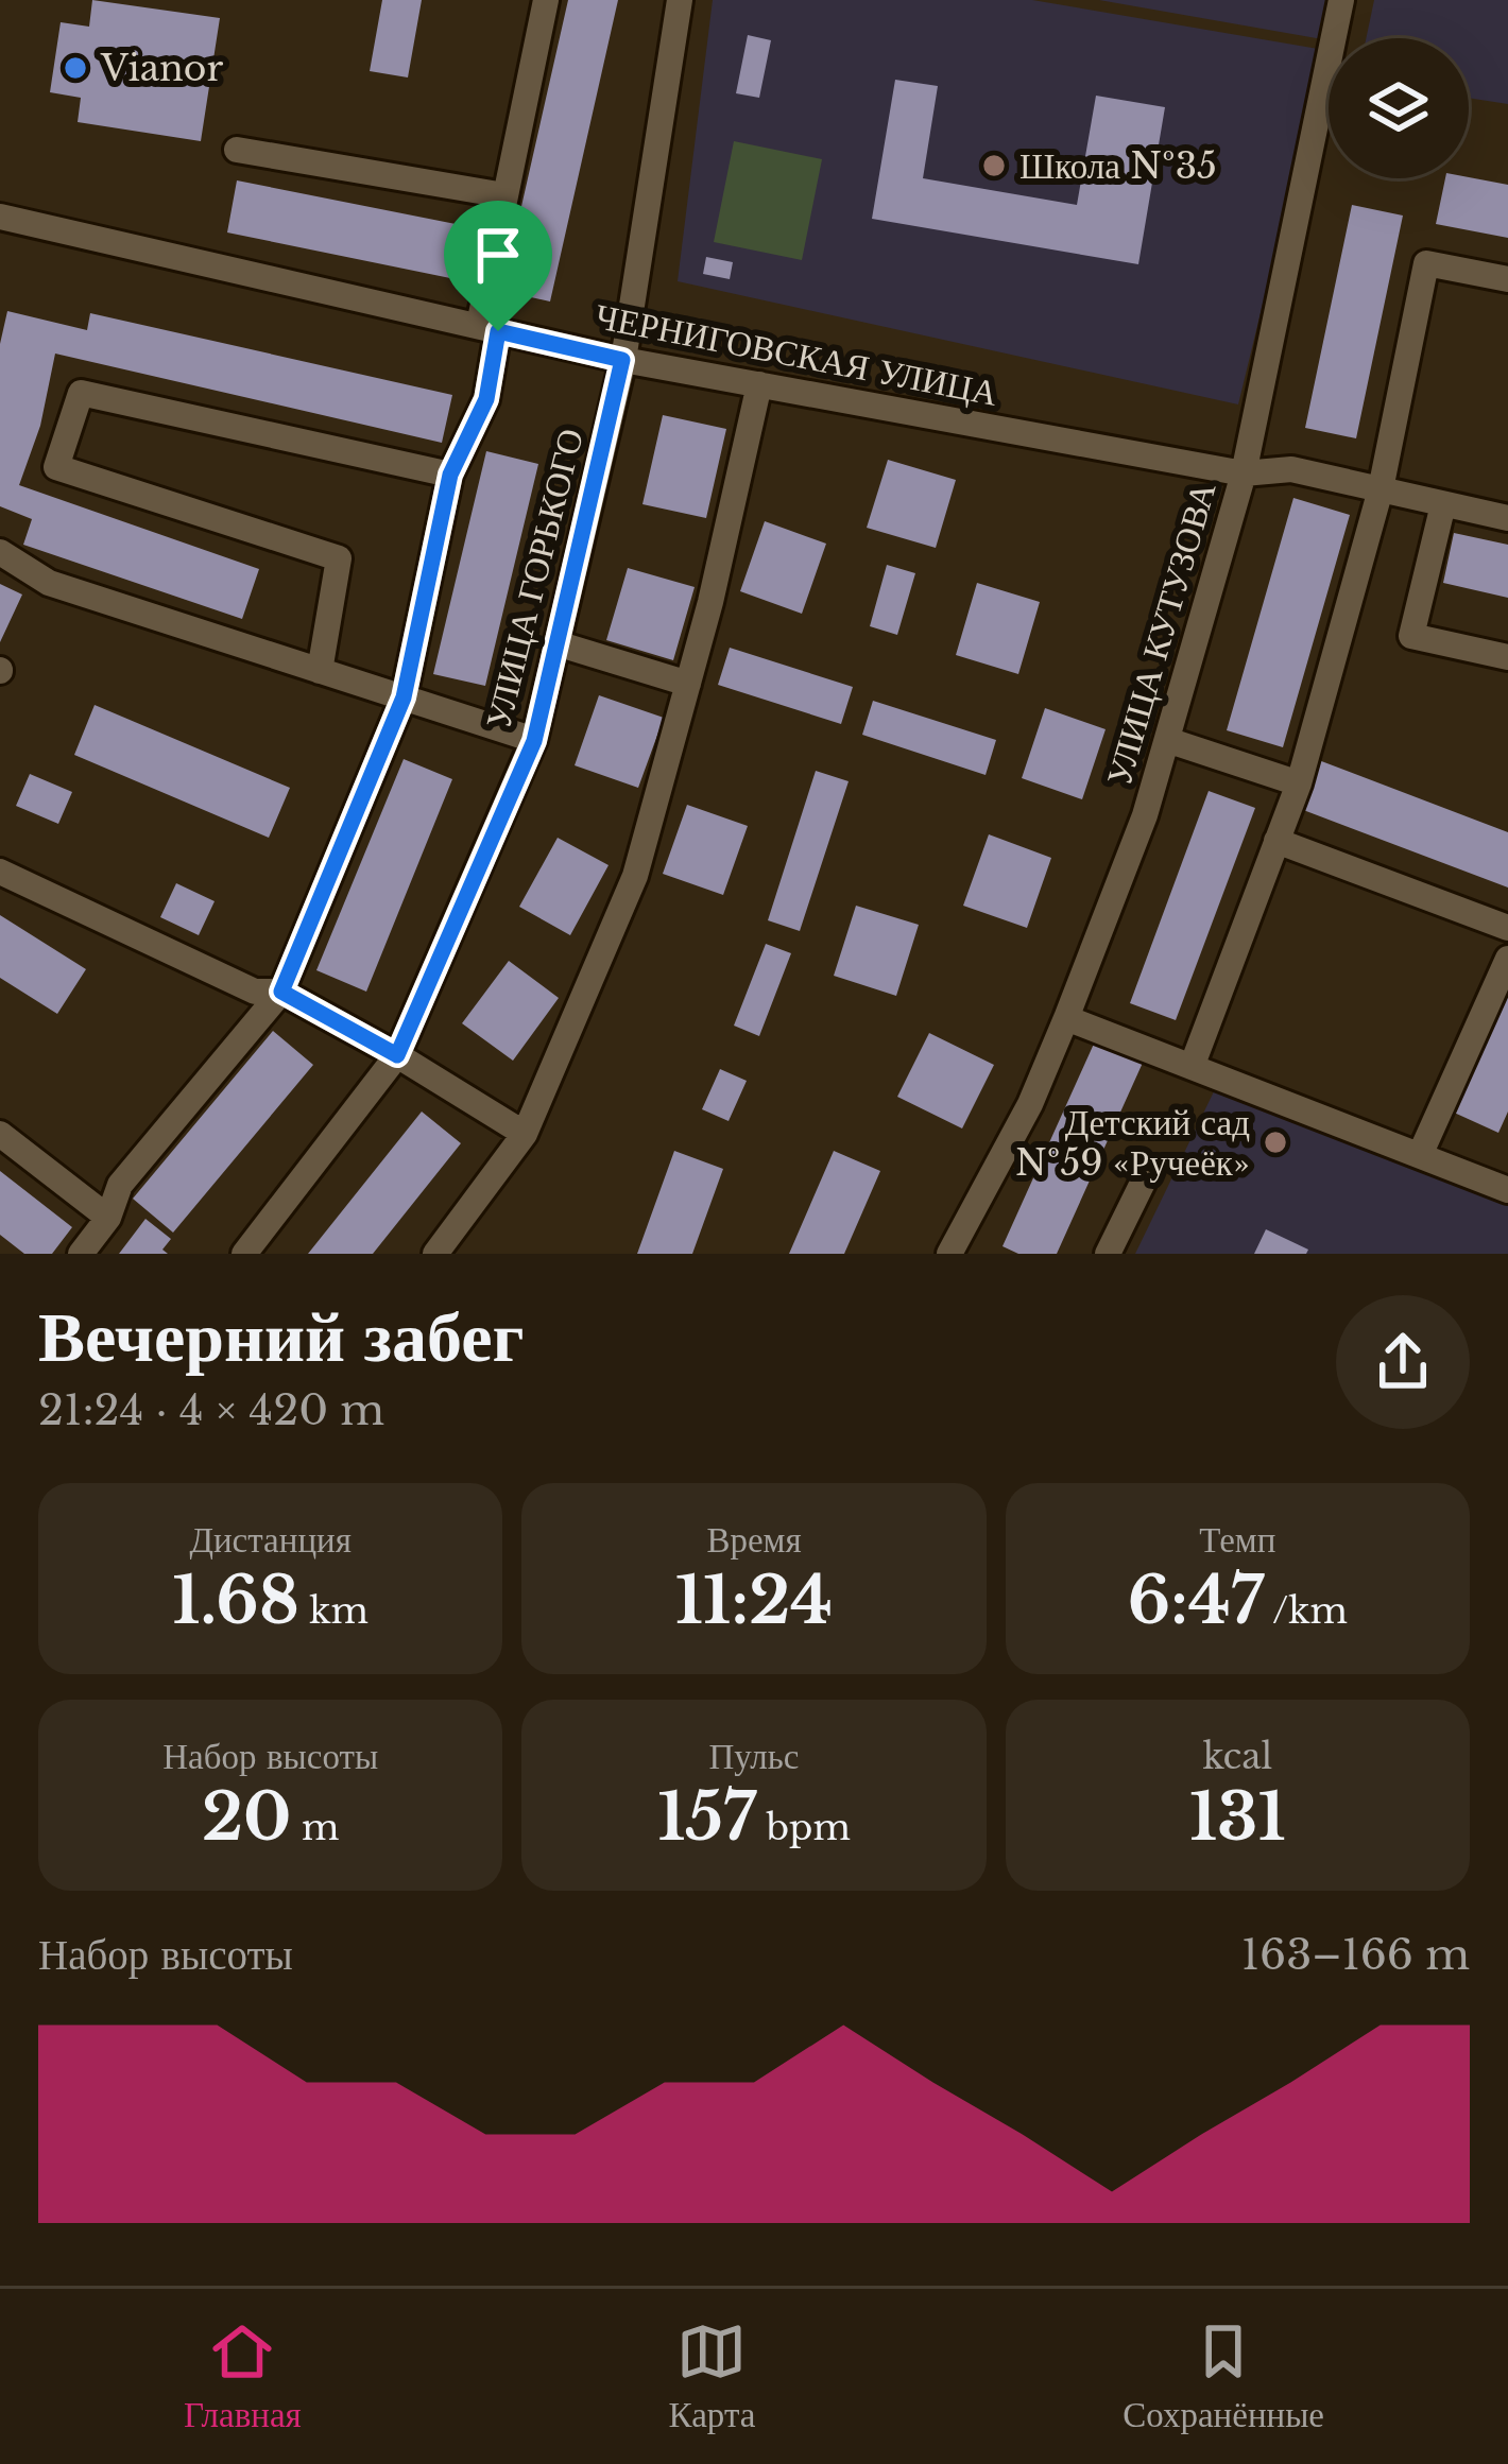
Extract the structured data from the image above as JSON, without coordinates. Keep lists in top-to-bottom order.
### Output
{
  "streets": {
    "street": ["ЧЕРНИГОВСКАЯ УЛИЦА", "УЛИЦА ГОРЬКОГО", "УЛИЦА КУТУЗОВА"]
  },
  "crossings": [
    ["ЧЕРНИГОВСКАЯ УЛИЦА", "УЛИЦА ГОРЬКОГО"],
    ["ЧЕРНИГОВСКАЯ УЛИЦА", "УЛИЦА КУТУЗОВА"]
  ],
  "places": ["Vianor", "Школа №35", "Детский сад №59 «Ручеёк»"],
  "page": {
    "heading": ["Вечерний забег", "21:24 · 4 × 420 m"],
    "stats": [
      ["Дистанция", "1.68 km"],
      ["Время", "11:24"],
      ["Темп", "6:47 /km"],
      ["Набор высоты", "20 m"],
      ["Пульс", "157 bpm"],
      ["kcal", "131"]
    ],
    "chart": ["Набор высоты", "163–166 m"],
    "tabs": ["Главная", "Карта", "Сохранённые"]
  }
}
